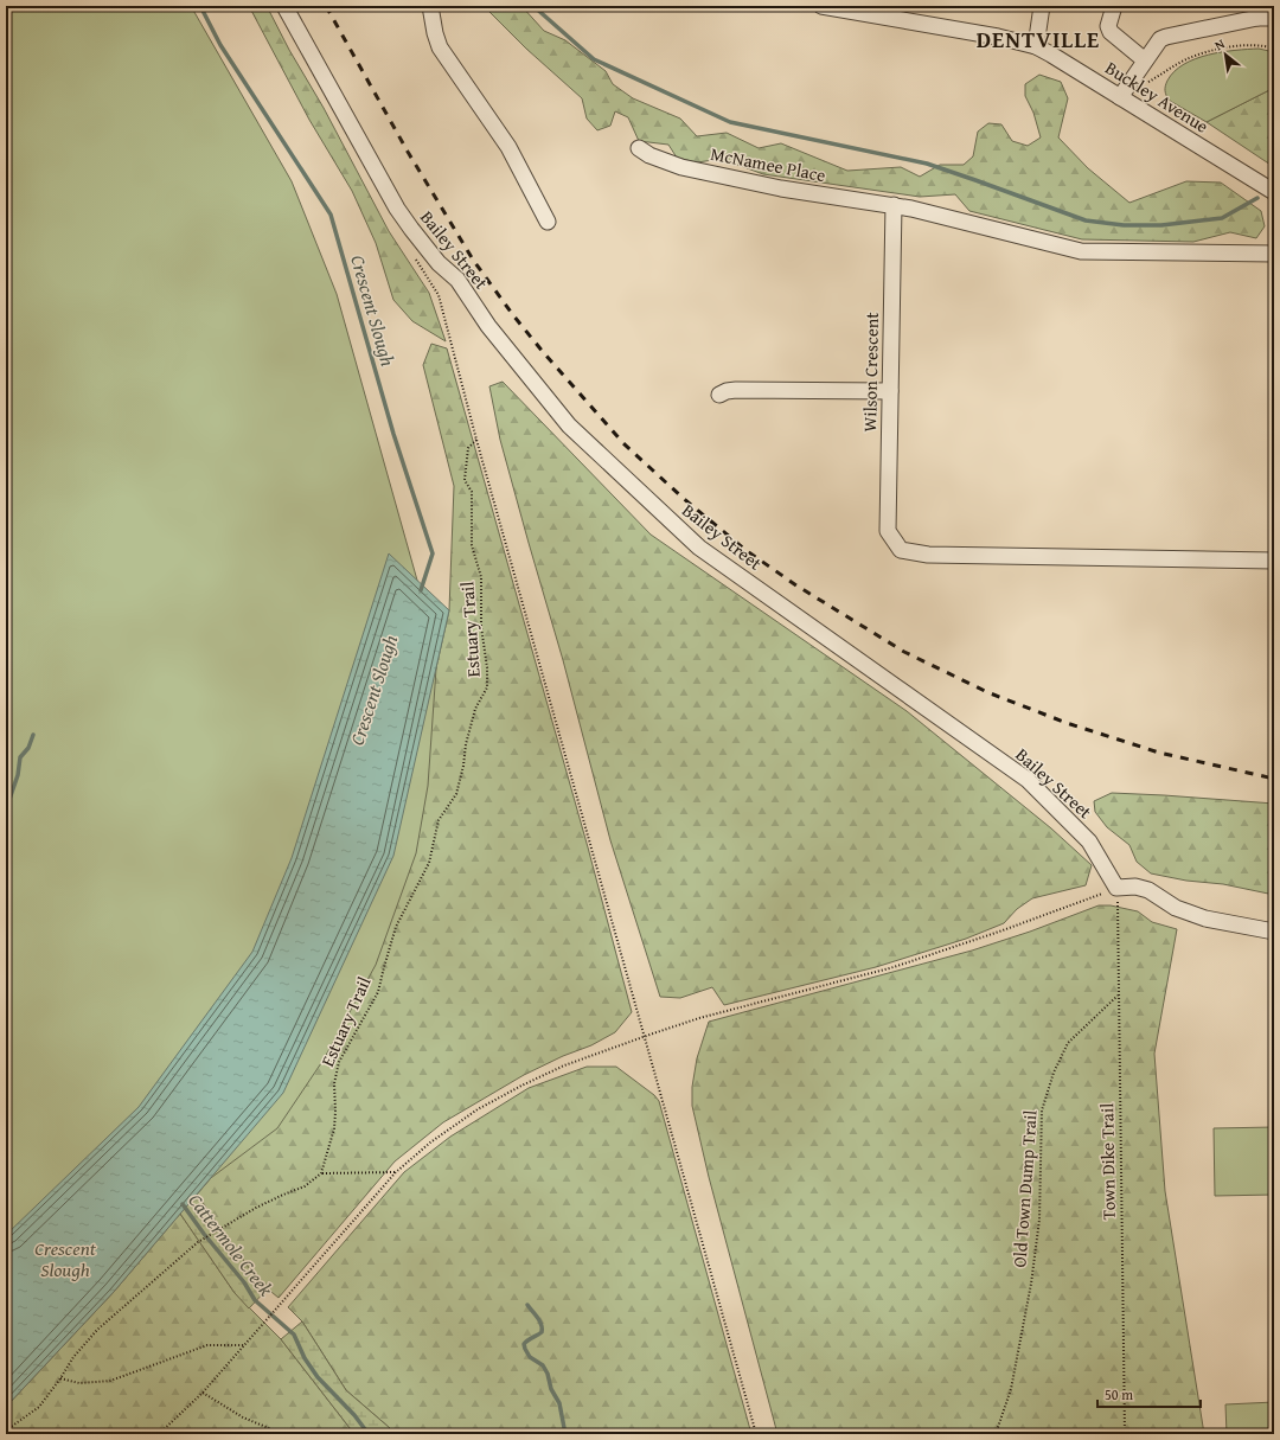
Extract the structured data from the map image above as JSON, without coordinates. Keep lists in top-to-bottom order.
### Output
{
  "streets": {
    "street": [
      "Buckley Avenue",
      "McNamee Place",
      "Bailey Street",
      "Wilson Crescent"
    ],
    "path": ["Estuary Trail", "Town Dike Trail", "Old Town Dump Trail"]
  },
  "crossings": [
    ["McNamee Place", "Wilson Crescent"],
    ["Bailey Street", "Town Dike Trail"],
    ["Town Dike Trail", "Old Town Dump Trail"]
  ],
  "districts": ["DENTVILLE"],
  "water": ["Crescent Slough", "Cattermole Creek"],
  "scale_bar": "50 m",
  "north": "top left"
}
